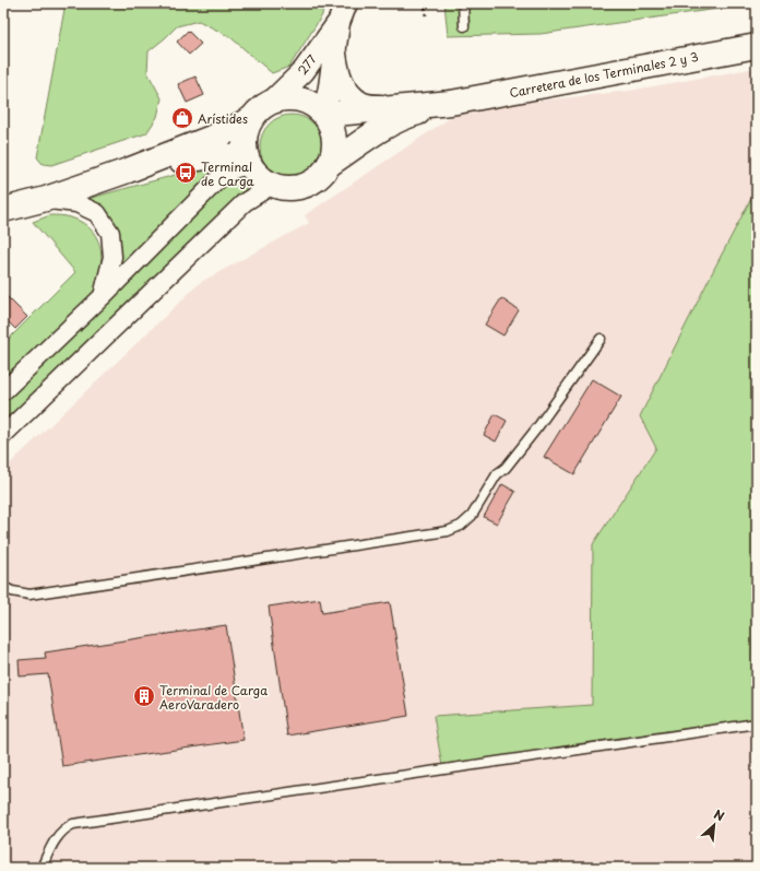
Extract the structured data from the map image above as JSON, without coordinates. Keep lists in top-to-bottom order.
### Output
{
  "streets": {
    "main road": ["Carretera de los Terminales 2 y 3"],
    "street": ["277"]
  },
  "crossings": [
    ["277", "Carretera de los Terminales 2 y 3"]
  ],
  "places": {
    "shop": ["Arístides"],
    "bus stop": ["Terminal de Carga"],
    "building": ["Terminal de Carga AeroVaradero"]
  },
  "north": "top right"
}
